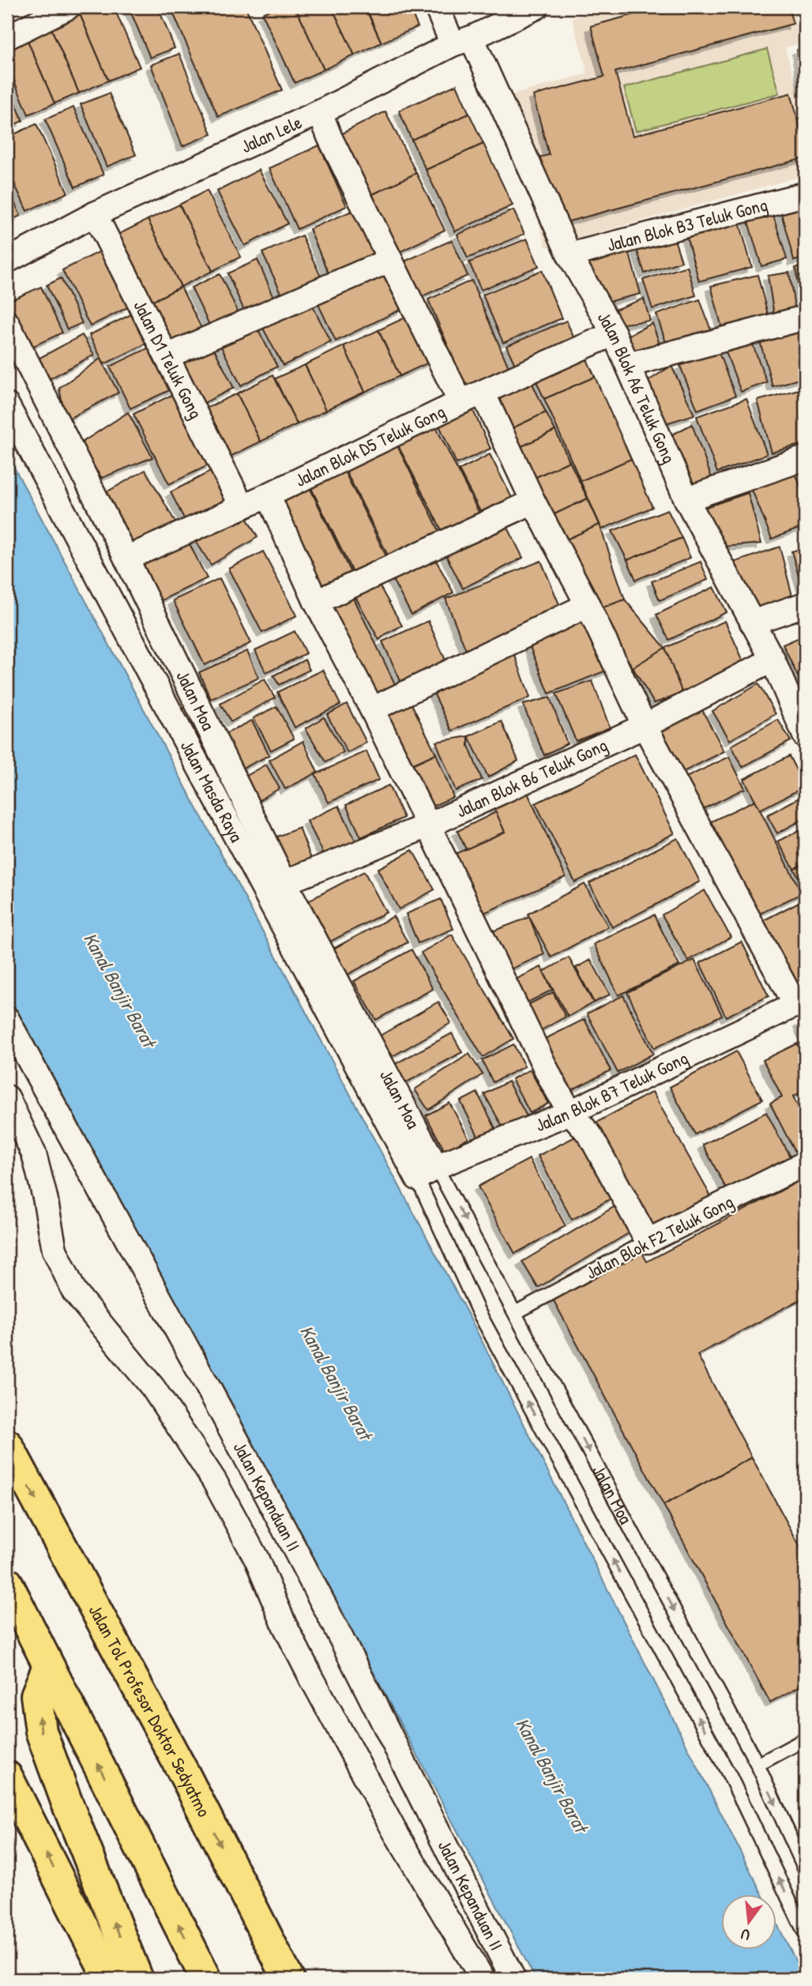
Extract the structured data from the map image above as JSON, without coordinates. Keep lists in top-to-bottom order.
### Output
{
  "streets": {
    "highway": ["Jalan Tol Profesor Doktor Sedyatmo"],
    "street": [
      "Jalan Lele",
      "Jalan Blok B3 Teluk Gong",
      "Jalan D1 Teluk Gong",
      "Jalan Blok A6 Teluk Gong",
      "Jalan Blok D5 Teluk Gong",
      "Jalan Moa",
      "Jalan Blok B6 Teluk Gong",
      "Jalan Masda Raya",
      "Jalan Blok B7 Teluk Gong",
      "Jalan Blok F2 Teluk Gong",
      "Jalan Kepanduan II"
    ]
  },
  "crossings": [
    ["Jalan Lele", "Jalan D1 Teluk Gong"],
    ["Jalan Lele", "Jalan Blok A6 Teluk Gong"],
    ["Jalan Blok B3 Teluk Gong", "Jalan Blok A6 Teluk Gong"],
    ["Jalan D1 Teluk Gong", "Jalan Blok D5 Teluk Gong"],
    ["Jalan Blok A6 Teluk Gong", "Jalan Blok D5 Teluk Gong"],
    ["Jalan Blok A6 Teluk Gong", "Jalan Blok B6 Teluk Gong"],
    ["Jalan Blok D5 Teluk Gong", "Jalan Moa"],
    ["Jalan Moa", "Jalan Blok B6 Teluk Gong"],
    ["Jalan Moa", "Jalan Masda Raya"],
    ["Jalan Moa", "Jalan Blok B7 Teluk Gong"],
    ["Jalan Moa", "Jalan Blok F2 Teluk Gong"],
    ["Jalan Masda Raya", "Jalan Blok B7 Teluk Gong"]
  ],
  "water": ["Kanal Banjir Barat"],
  "north": "bottom"
}
